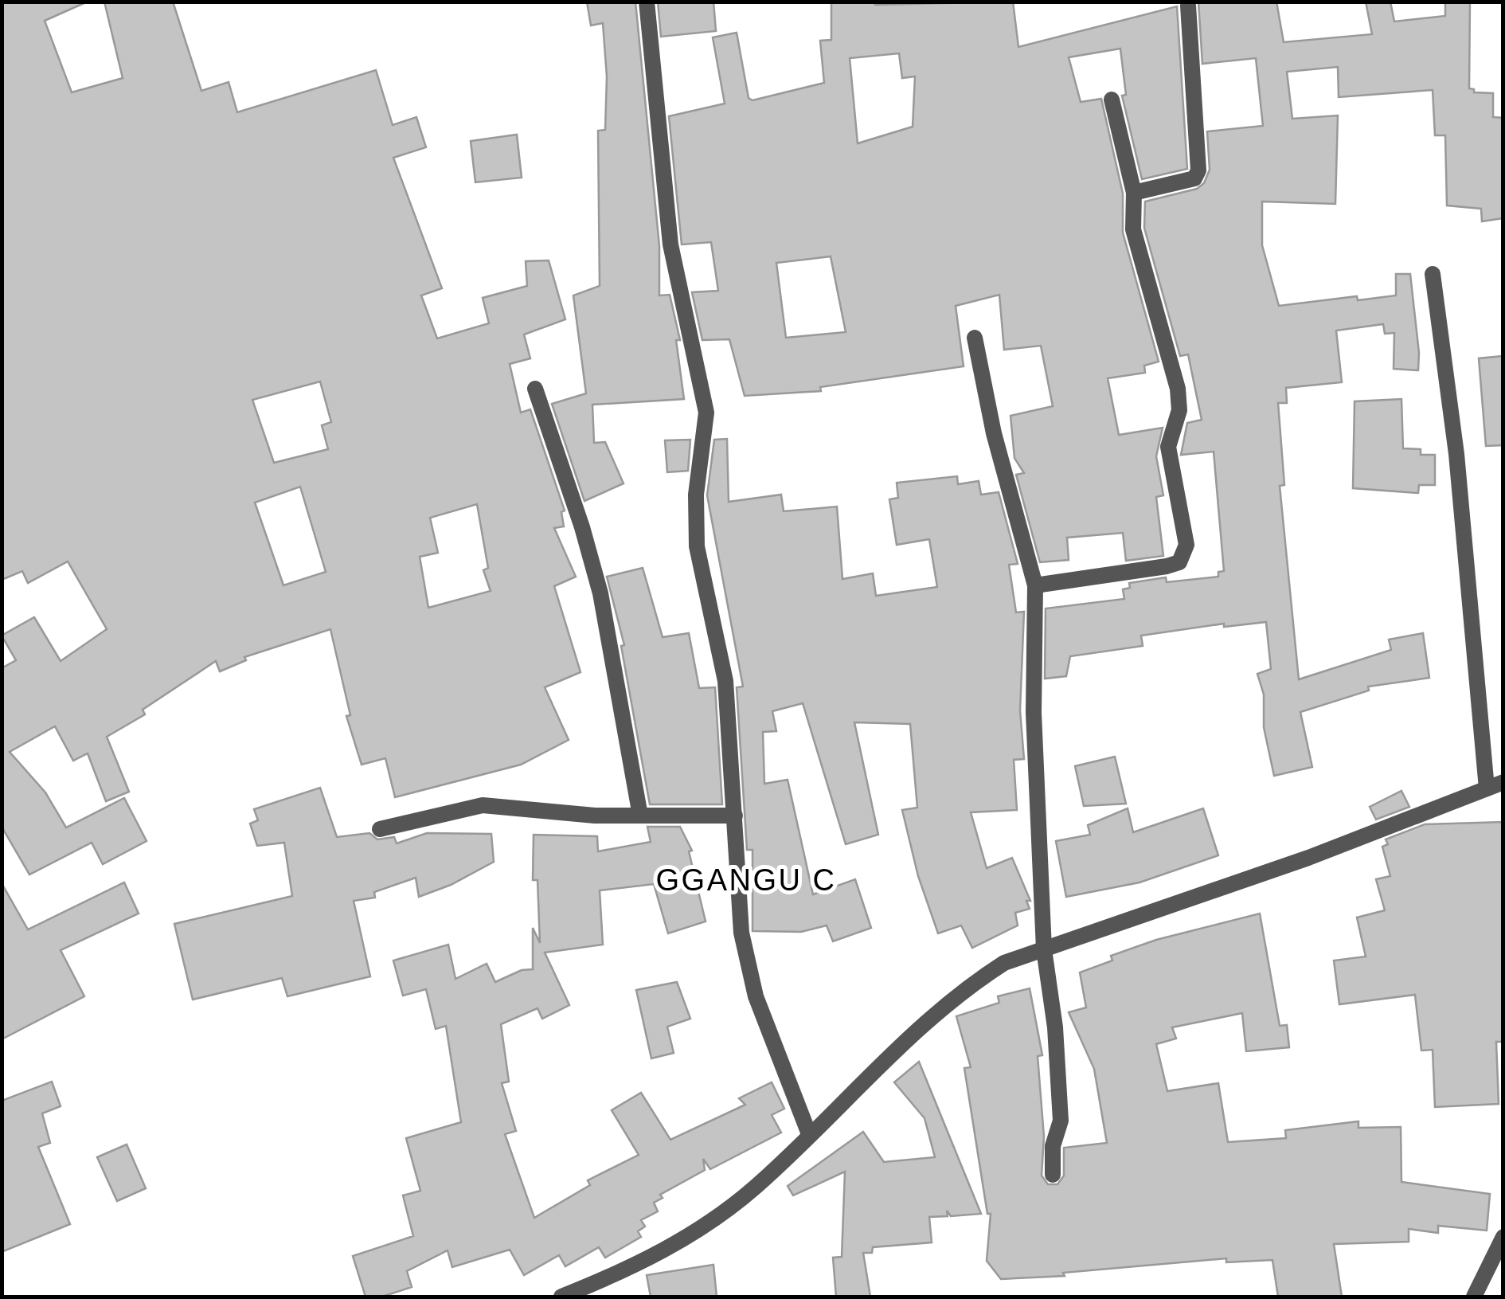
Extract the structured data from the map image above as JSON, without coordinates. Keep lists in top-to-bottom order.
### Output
{
  "districts": ["GGANGU C"]
}
